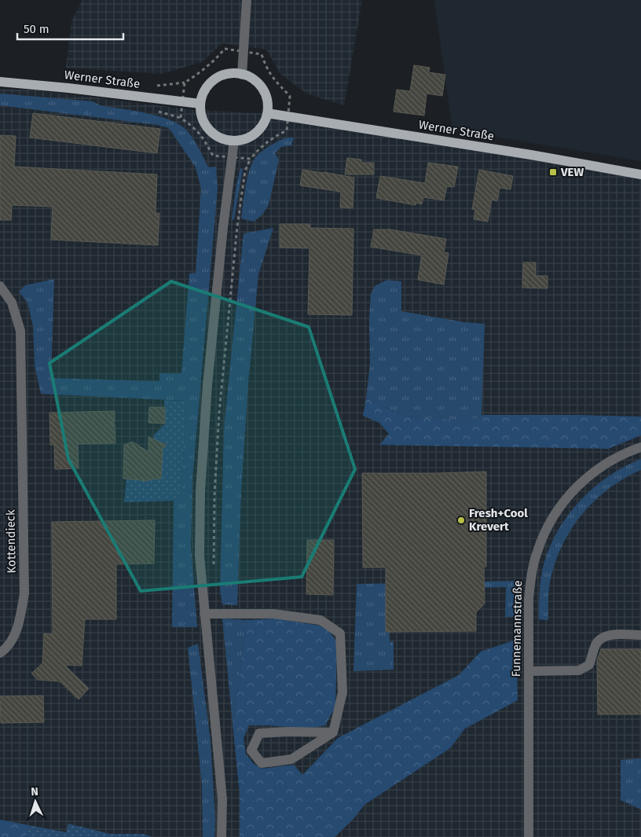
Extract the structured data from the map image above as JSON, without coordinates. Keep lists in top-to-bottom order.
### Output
{
  "streets": {
    "main road": ["Werner Straße"],
    "street": ["Kottendieck", "Funnemannstraße"]
  },
  "places": {
    "transit": ["VEW"],
    "other": ["Fresh+Cool Krevert"]
  },
  "scale_bar": "50 m",
  "north": "top"
}
